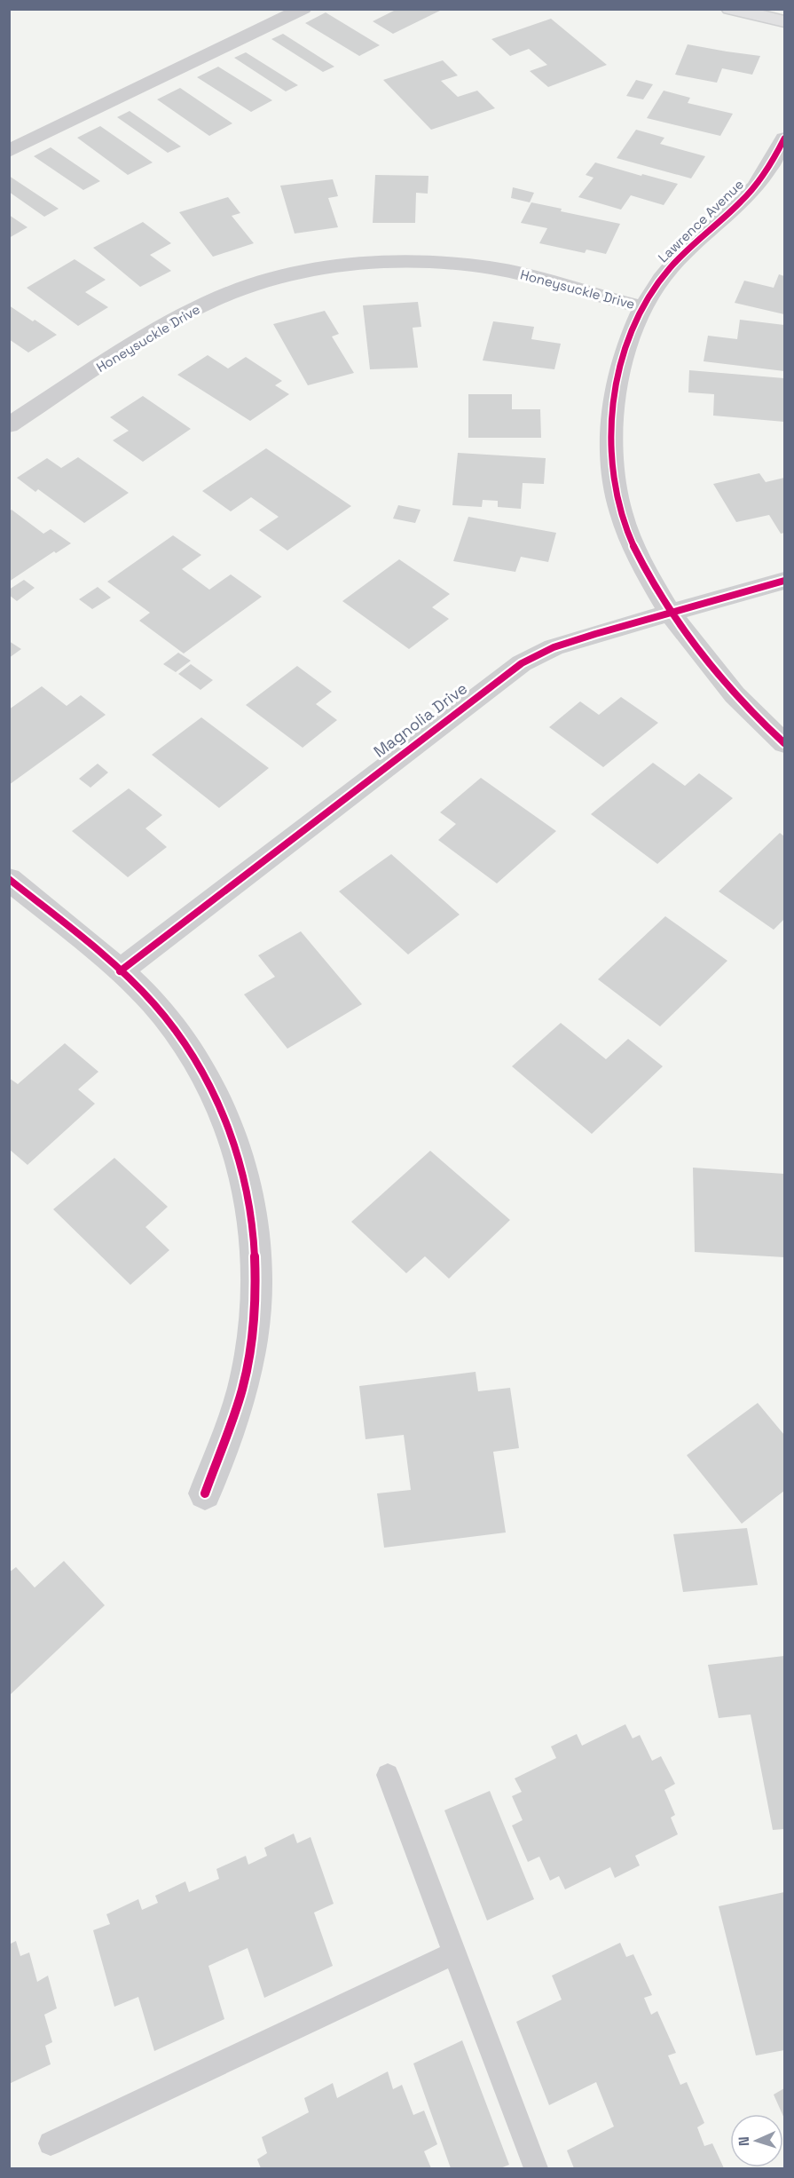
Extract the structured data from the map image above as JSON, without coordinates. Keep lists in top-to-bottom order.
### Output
{
  "streets": {
    "street": ["Lawrence Avenue", "Honeysuckle Drive", "Magnolia Drive"]
  },
  "crossings": [
    ["Lawrence Avenue", "Honeysuckle Drive"],
    ["Lawrence Avenue", "Magnolia Drive"]
  ],
  "north": "left"
}
